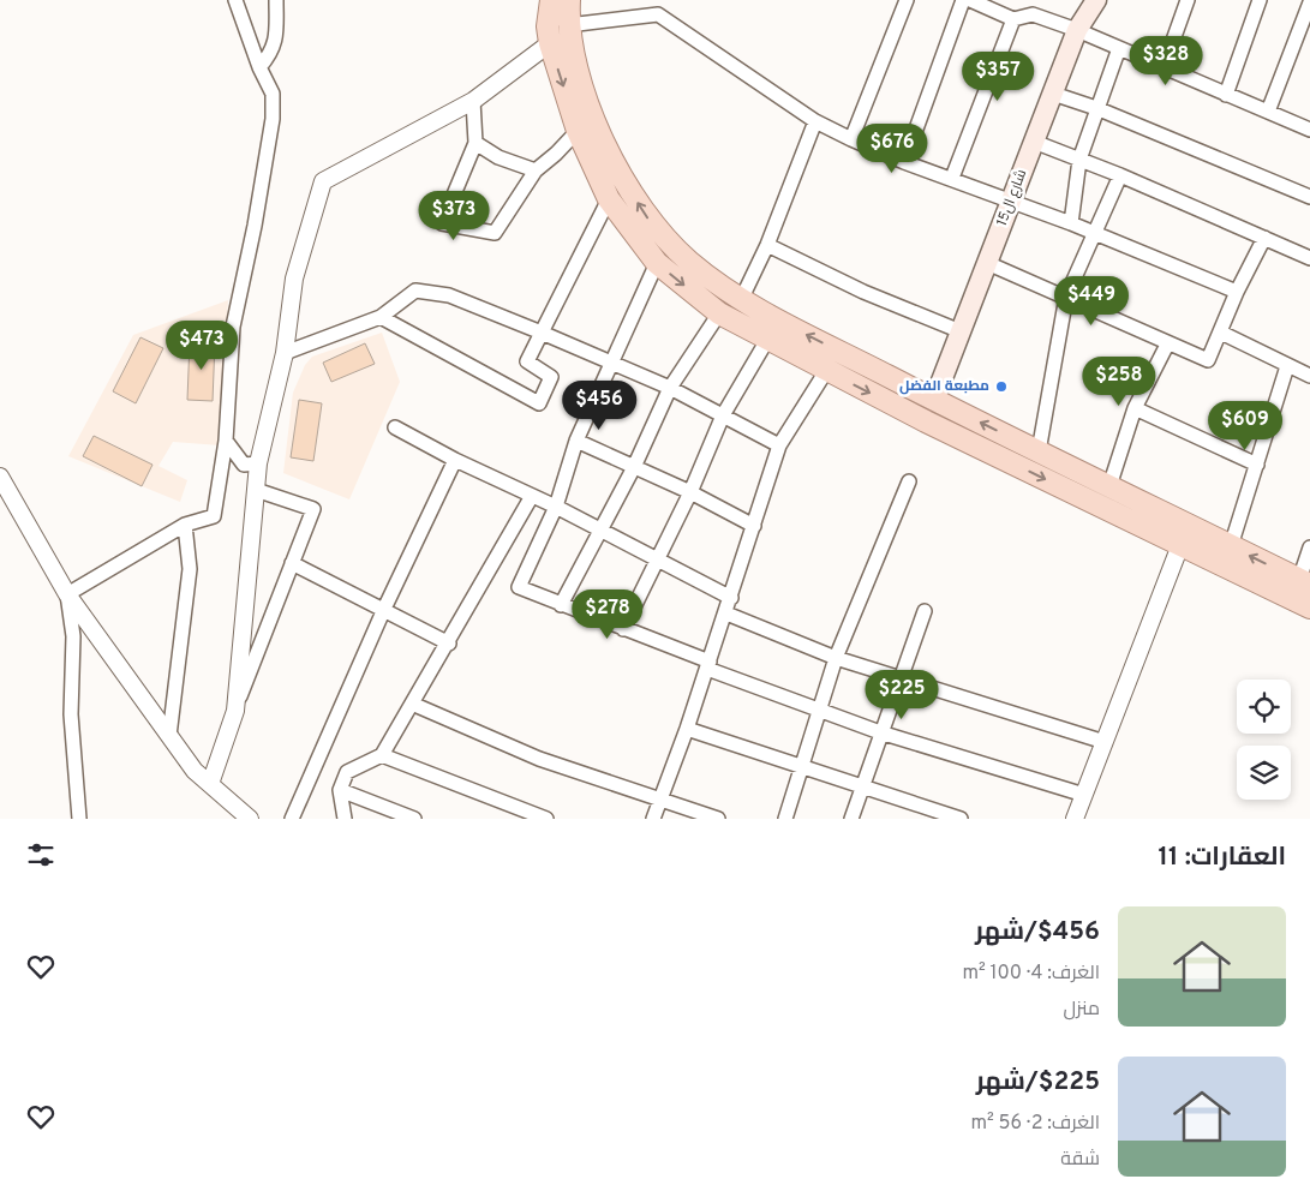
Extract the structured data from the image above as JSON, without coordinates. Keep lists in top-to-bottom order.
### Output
{
  "streets": {
    "main road": ["شارع ال15"]
  },
  "places": ["مطبعة الفضل"],
  "page": {
    "price": [
      "$328",
      "$357",
      "$676",
      "$373",
      "$449",
      "$473",
      "$258",
      "$456",
      "$609",
      "$278",
      "$225"
    ],
    "heading": "العقارات: 11",
    "list": [
      {
        "name": "$456/شهر",
        "note": "الغرف: 4 · 100 m² · منزل"
      },
      {
        "name": "$225/شهر",
        "note": "الغرف: 2 · 56 m² · شقة"
      }
    ]
  }
}
